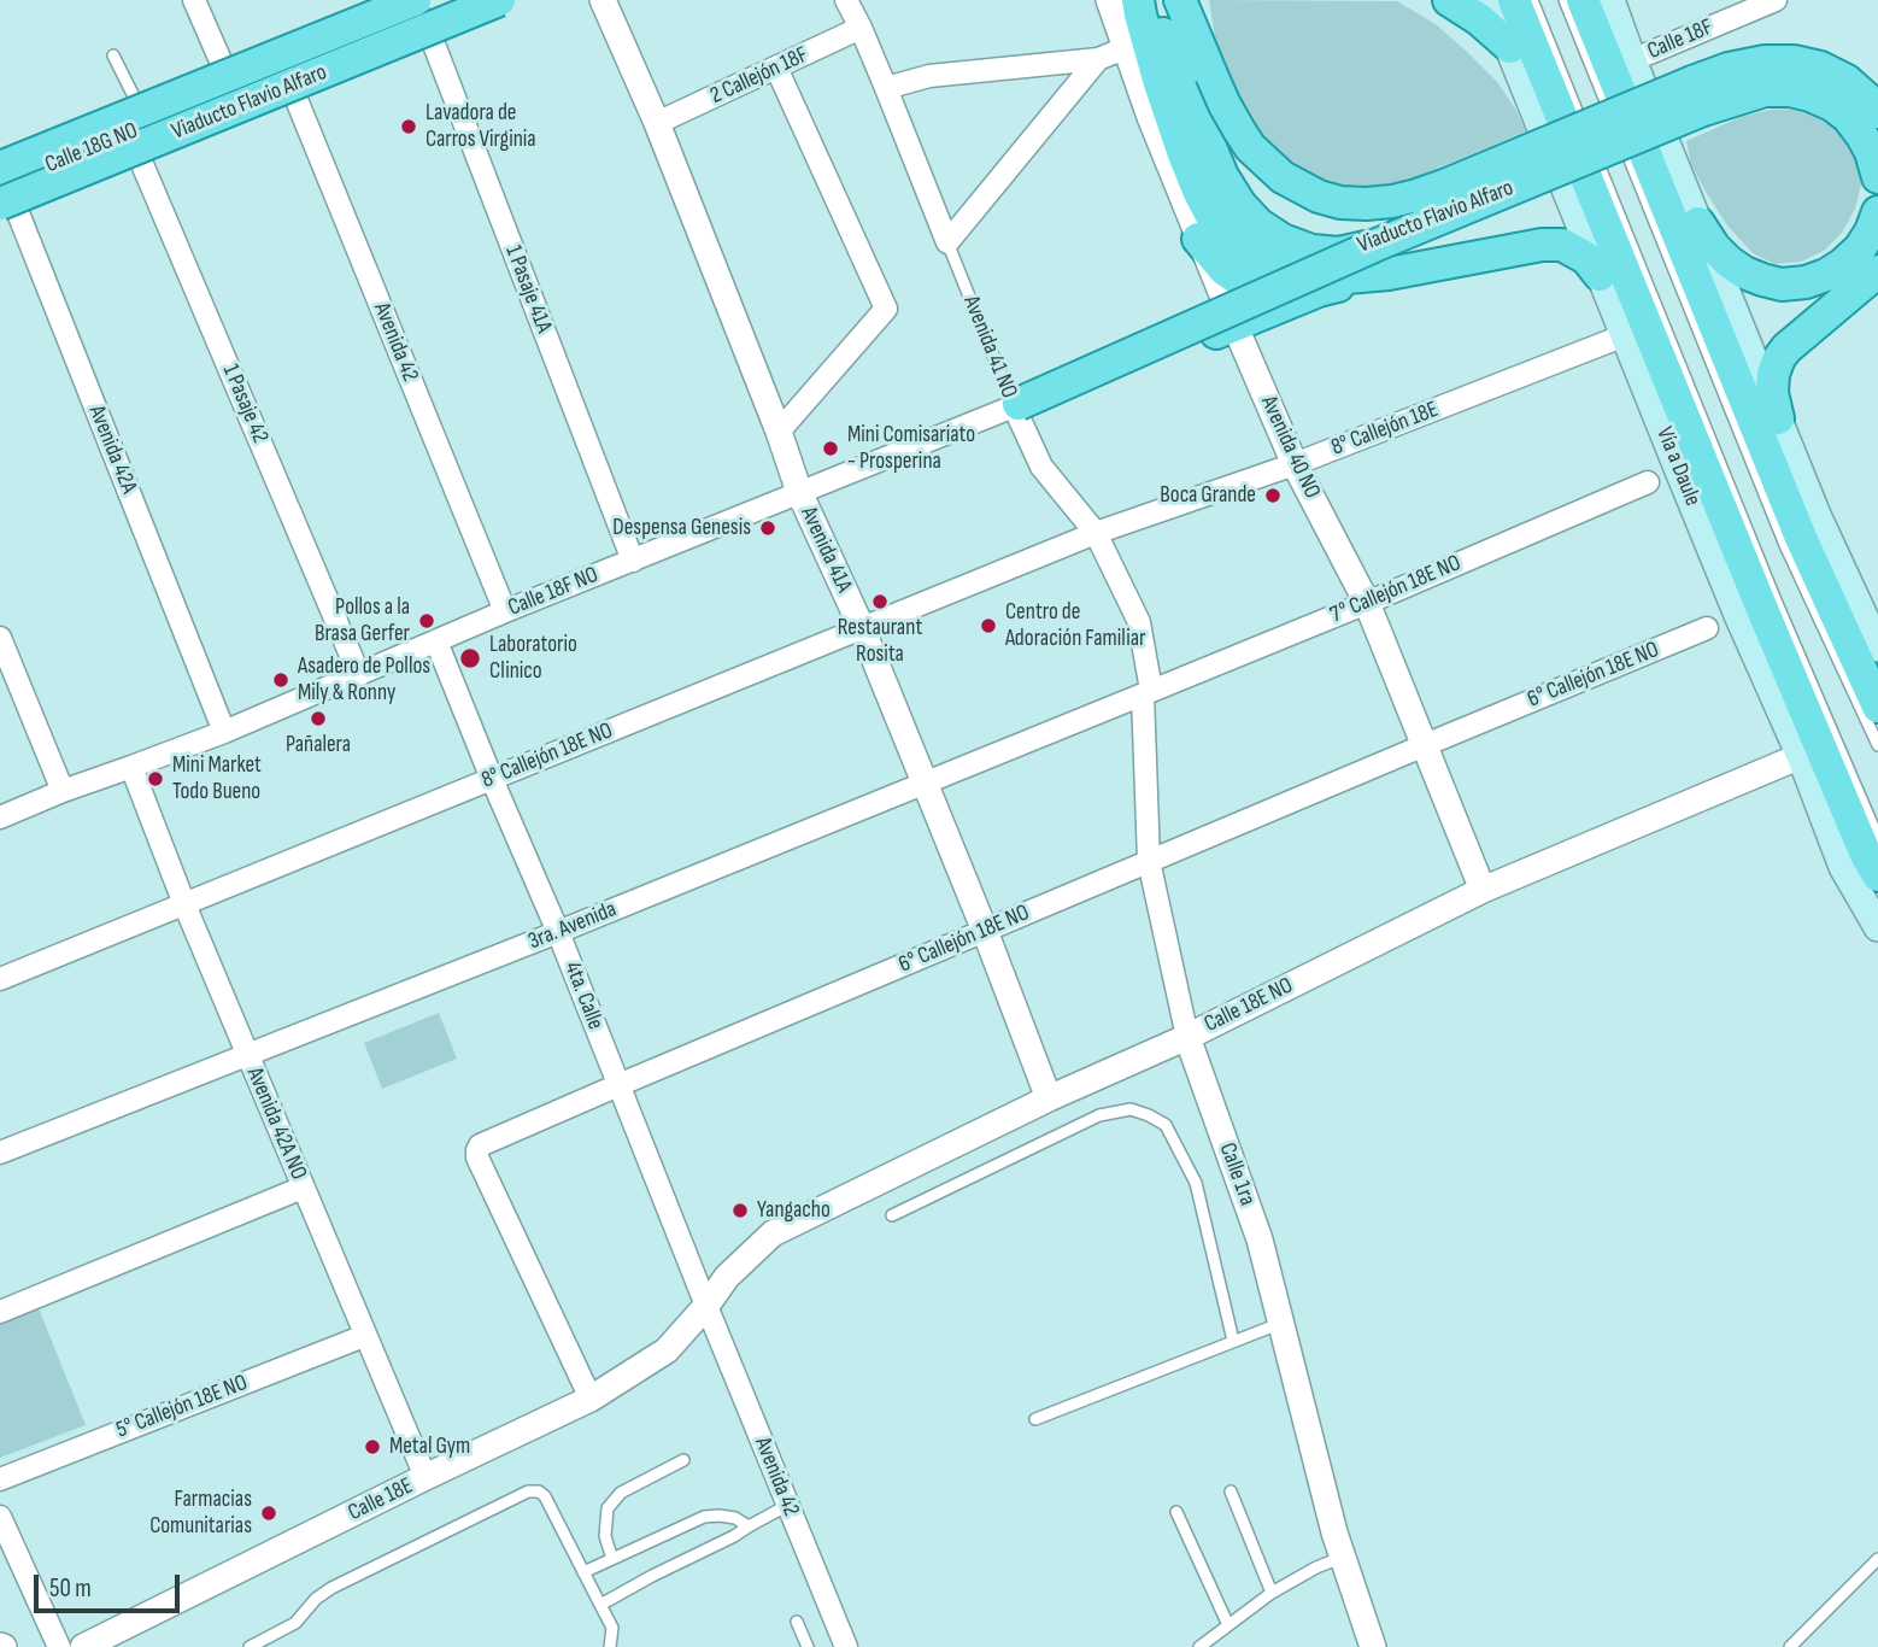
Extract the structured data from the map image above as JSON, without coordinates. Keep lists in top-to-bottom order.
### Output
{
  "streets": {
    "main road": ["Viaducto Flavio Alfaro", "Vía a Daule"],
    "street": [
      "Calle 18F",
      "2 Callejón 18F",
      "Calle 18G NO",
      "1 Pasaje 41A",
      "Avenida 42",
      "Avenida 41 NO",
      "1 Pasaje 42",
      "8° Callejón 18E",
      "Avenida 40 NO",
      "Avenida 42A",
      "Avenida 41A",
      "7° Callejón 18E NO",
      "Calle 18F NO",
      "6° Callejón 18E NO",
      "8° Callejón 18E NO",
      "3ra. Avenida",
      "4ta. Calle",
      "Calle 18E NO",
      "Avenida 42A NO",
      "Calle 1ra",
      "5° Callejón 18E NO",
      "Calle 18E"
    ]
  },
  "crossings": [
    ["2 Callejón 18F", "Avenida 41 NO"],
    ["2 Callejón 18F", "Avenida 41A"],
    ["Viaducto Flavio Alfaro", "Calle 18G NO"],
    ["Viaducto Flavio Alfaro", "1 Pasaje 41A"],
    ["Viaducto Flavio Alfaro", "Avenida 42A"],
    ["Calle 18G NO", "1 Pasaje 41A"],
    ["Calle 18G NO", "Avenida 42"],
    ["Calle 18G NO", "1 Pasaje 42"],
    ["Calle 18G NO", "Avenida 42A"],
    ["1 Pasaje 41A", "Calle 18F NO"],
    ["Avenida 42", "Calle 18F NO"],
    ["Avenida 42", "4ta. Calle"],
    ["Avenida 42", "Calle 18E NO"],
    ["Avenida 42", "Calle 18E"],
    ["Avenida 41 NO", "8° Callejón 18E"],
    ["Avenida 41 NO", "7° Callejón 18E NO"],
    ["Avenida 41 NO", "Calle 18F NO"],
    ["Avenida 41 NO", "8° Callejón 18E NO"],
    ["Avenida 41 NO", "3ra. Avenida"],
    ["Avenida 41 NO", "Calle 1ra"],
    ["1 Pasaje 42", "Calle 18F NO"],
    ["8° Callejón 18E", "Avenida 40 NO"],
    ["8° Callejón 18E", "Vía a Daule"],
    ["8° Callejón 18E", "8° Callejón 18E NO"],
    ["Avenida 40 NO", "7° Callejón 18E NO"],
    ["Avenida 40 NO", "6° Callejón 18E NO"],
    ["Avenida 40 NO", "Calle 18E NO"],
    ["Avenida 42A", "Calle 18F NO"],
    ["Vía a Daule", "Calle 18E NO"],
    ["Avenida 41A", "Calle 18F NO"],
    ["Avenida 41A", "6° Callejón 18E NO"],
    ["Avenida 41A", "8° Callejón 18E NO"],
    ["Avenida 41A", "3ra. Avenida"],
    ["Avenida 41A", "Calle 18E NO"],
    ["7° Callejón 18E NO", "3ra. Avenida"],
    ["7° Callejón 18E NO", "Calle 1ra"],
    ["Calle 18F NO", "4ta. Calle"],
    ["Calle 18F NO", "Avenida 42A NO"],
    ["6° Callejón 18E NO", "4ta. Calle"],
    ["6° Callejón 18E NO", "Calle 1ra"],
    ["6° Callejón 18E NO", "Calle 18E"],
    ["8° Callejón 18E NO", "4ta. Calle"],
    ["8° Callejón 18E NO", "Avenida 42A NO"],
    ["3ra. Avenida", "4ta. Calle"],
    ["3ra. Avenida", "Avenida 42A NO"],
    ["3ra. Avenida", "Calle 1ra"],
    ["4ta. Calle", "Calle 18E NO"],
    ["4ta. Calle", "Calle 18E"],
    ["Calle 18E NO", "Calle 1ra"],
    ["Calle 18E NO", "Calle 18E"],
    ["Avenida 42A NO", "5° Callejón 18E NO"],
    ["Avenida 42A NO", "Calle 18E"]
  ],
  "places": [
    "Lavadora de Carros Virginia",
    "Mini Comisariato - Prosperina",
    "Boca Grande",
    "Despensa Genesis",
    "Restaurant Rosita",
    "Pollos a la Brasa Gerfer",
    "Centro de Adoración Familiar",
    "Laboratorio Clinico",
    "Asadero de Pollos Mily & Ronny",
    "Pañalera",
    "Mini Market Todo Bueno",
    "Yangacho",
    "Metal Gym",
    "Farmacias Comunitarias"
  ],
  "scale_bar": "50 m"
}
